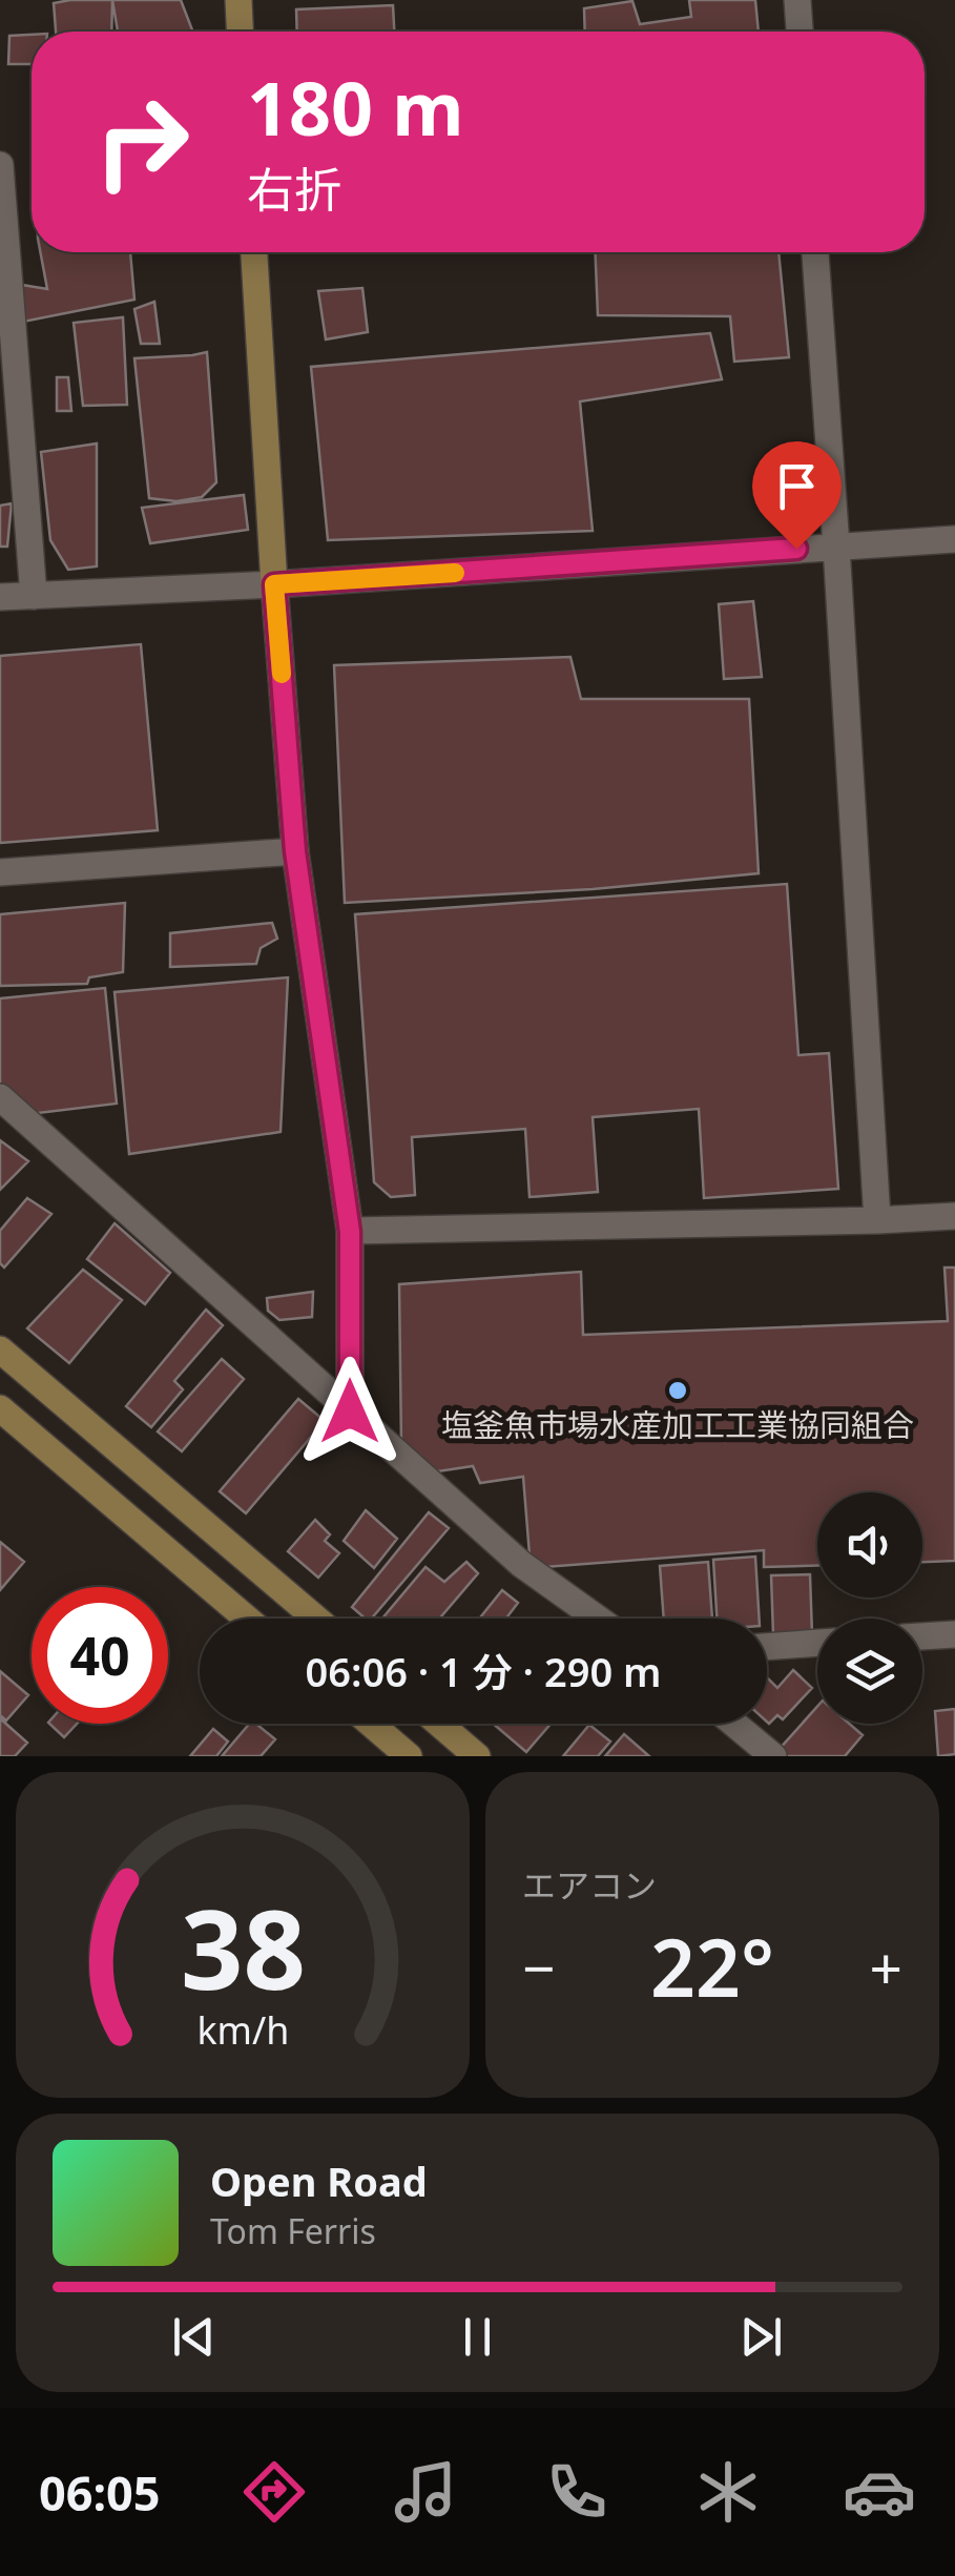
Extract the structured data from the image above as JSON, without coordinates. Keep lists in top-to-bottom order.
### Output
{
  "places": ["塩釜魚市場水産加工工業協同組合"],
  "page": {
    "turn": ["180 m", "右折"],
    "limit": "40",
    "trip": "06:06 · 1 分 · 290 m",
    "tile": "エアコン",
    "heat": ["−", "22°", "+"],
    "song": ["Open Road", "Tom Ferris"],
    "tabs": "06:05",
    "gauge": ["38", "km/h"]
  }
}
